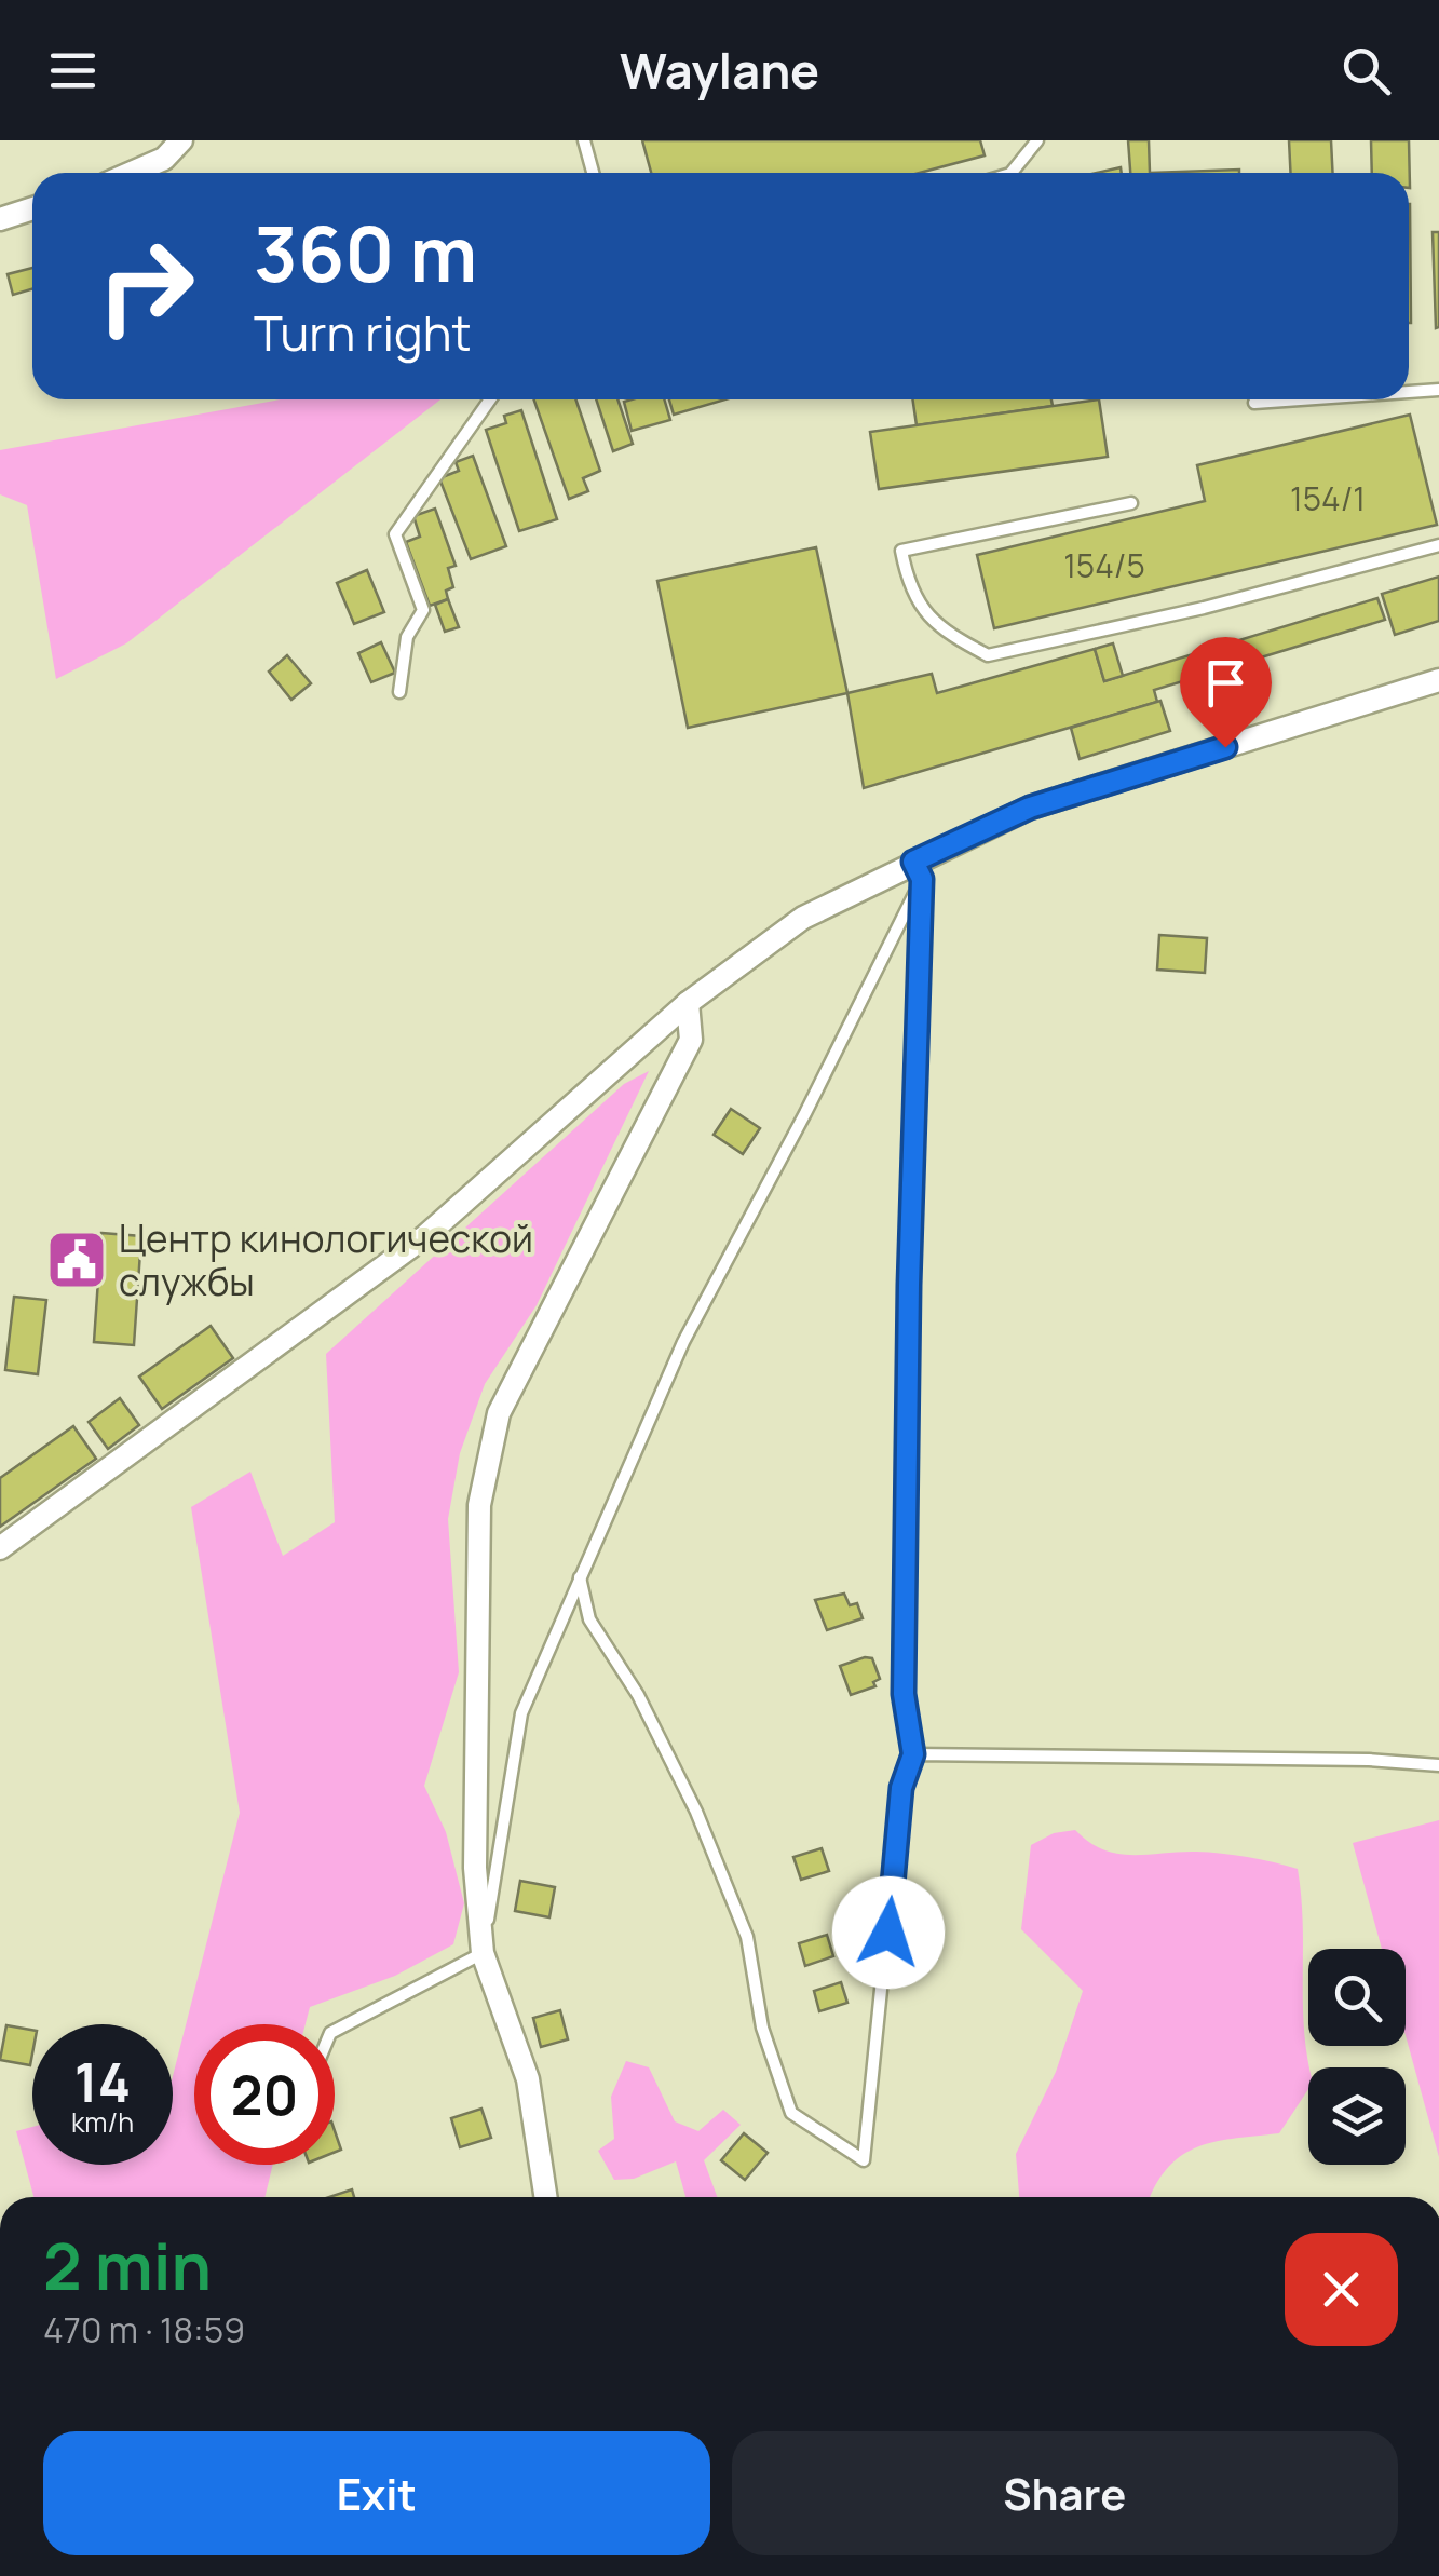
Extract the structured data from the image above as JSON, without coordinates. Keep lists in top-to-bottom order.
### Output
{
  "places": {
    "public building": ["Центр кинологической службы"]
  },
  "house_numbers": ["154/1", "154/5"],
  "page": {
    "header": "Waylane",
    "turn": ["360 m", "Turn right"],
    "speed": "14 km/h",
    "limit": "20",
    "heading": ["2 min", "470 m · 18:59"],
    "buttons": ["Exit", "Share"]
  }
}
